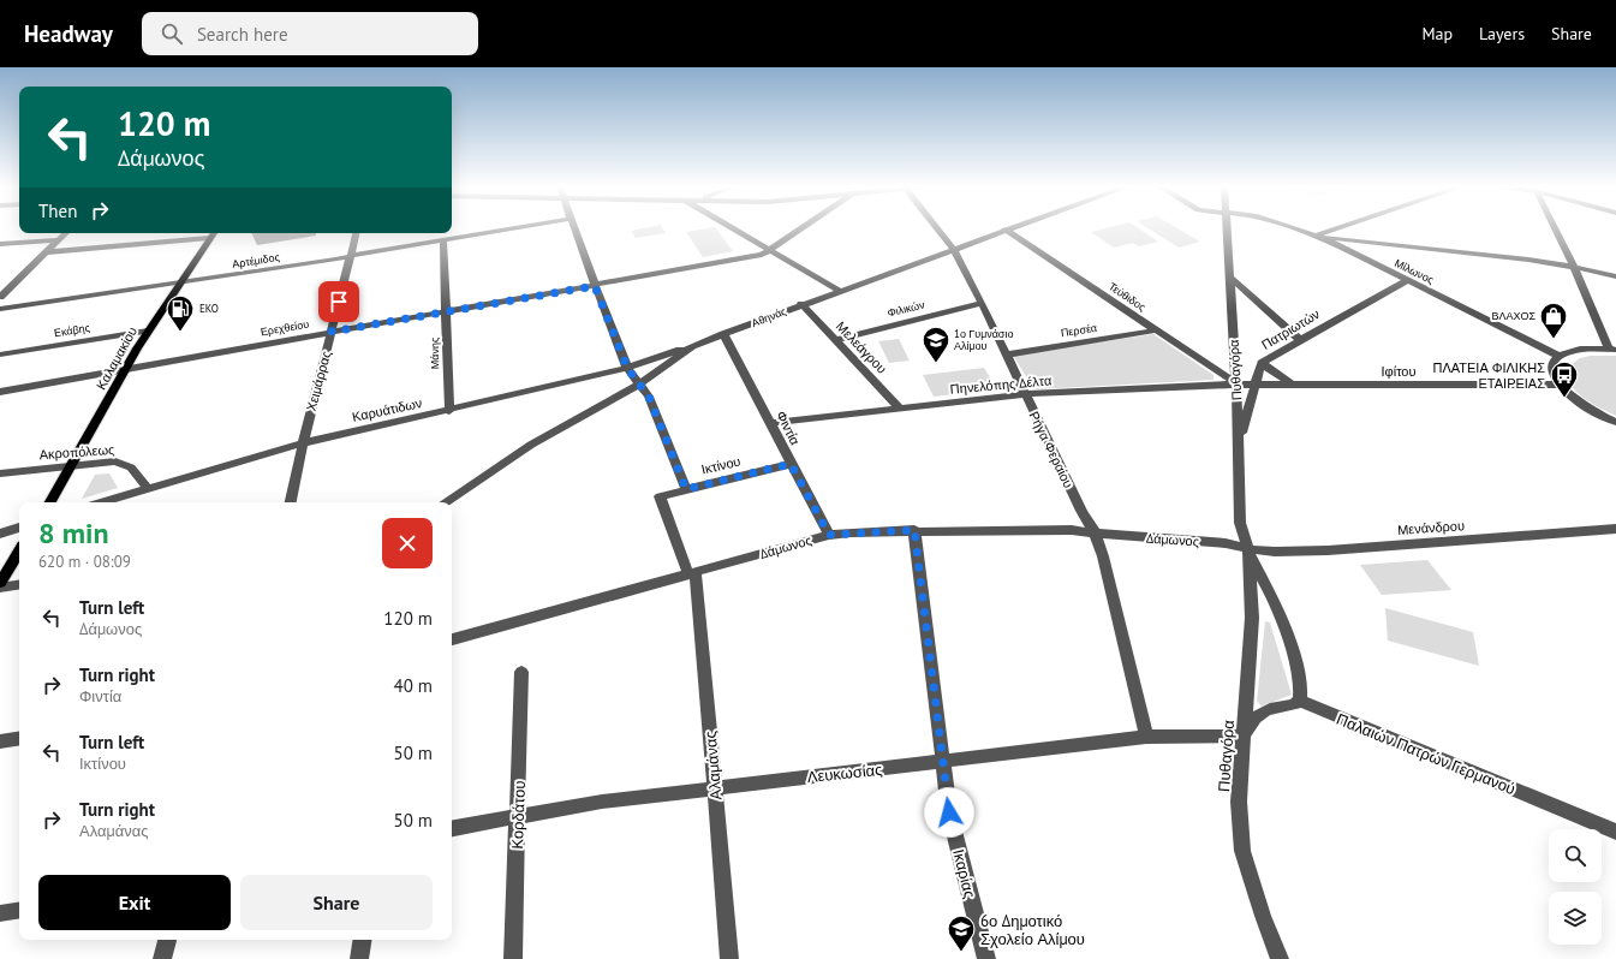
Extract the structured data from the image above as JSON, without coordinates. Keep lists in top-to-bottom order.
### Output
{
  "streets": {
    "main road": ["Καλαμακίου"],
    "street": [
      "Αρτέμιδος",
      "Μίλωνος",
      "Τεύθιδος",
      "Φιλικών",
      "Αθηνάς",
      "Ερεχθείου",
      "Πατριωτών",
      "Εκάβης",
      "Περσέα",
      "Μελεάγρου",
      "Μάνης",
      "Πυθαγόρα",
      "Ιφίτου",
      "Χειμάρρας",
      "Πηνελόπης Δέλτα",
      "Καρυάτιδων",
      "Φιντία",
      "Ρήγα Φεραίου",
      "Ακροπόλεως",
      "Ικτίνου",
      "Μενάνδρου",
      "Δάμωνος",
      "Παλαιών Πατρών Γερμανού",
      "Αλαμάνας",
      "Λευκωσίας",
      "Κορδάτου",
      "Ικαρίας"
    ]
  },
  "crossings": [
    ["Αρτέμιδος", "Μάνης"],
    ["Αρτέμιδος", "Καλαμακίου"],
    ["Αρτέμιδος", "Χειμάρρας"],
    ["Μίλωνος", "Πατριωτών"],
    ["Τεύθιδος", "Αθηνάς"],
    ["Τεύθιδος", "Περσέα"],
    ["Τεύθιδος", "Πυθαγόρα"],
    ["Τεύθιδος", "Ιφίτου"],
    ["Τεύθιδος", "Πηνελόπης Δέλτα"],
    ["Φιλικών", "Μελεάγρου"],
    ["Φιλικών", "Ρήγα Φεραίου"],
    ["Αθηνάς", "Μελεάγρου"],
    ["Αθηνάς", "Καρυάτιδων"],
    ["Αθηνάς", "Φιντία"],
    ["Αθηνάς", "Ρήγα Φεραίου"],
    ["Ερεχθείου", "Μάνης"],
    ["Ερεχθείου", "Καλαμακίου"],
    ["Ερεχθείου", "Χειμάρρας"],
    ["Πατριωτών", "Πυθαγόρα"],
    ["Πατριωτών", "Ιφίτου"],
    ["Εκάβης", "Καλαμακίου"],
    ["Περσέα", "Ρήγα Φεραίου"],
    ["Μελεάγρου", "Πηνελόπης Δέλτα"],
    ["Μάνης", "Καρυάτιδων"],
    ["Καλαμακίου", "Ακροπόλεως"],
    ["Πυθαγόρα", "Ιφίτου"],
    ["Πυθαγόρα", "Πηνελόπης Δέλτα"],
    ["Πυθαγόρα", "Μενάνδρου"],
    ["Πυθαγόρα", "Δάμωνος"],
    ["Πυθαγόρα", "Παλαιών Πατρών Γερμανού"],
    ["Πυθαγόρα", "Λευκωσίας"],
    ["Ιφίτου", "Πηνελόπης Δέλτα"],
    ["Χειμάρρας", "Καρυάτιδων"],
    ["Πηνελόπης Δέλτα", "Φιντία"],
    ["Πηνελόπης Δέλτα", "Ρήγα Φεραίου"],
    ["Καρυάτιδων", "Ακροπόλεως"],
    ["Φιντία", "Ικτίνου"],
    ["Φιντία", "Δάμωνος"],
    ["Ρήγα Φεραίου", "Δάμωνος"],
    ["Ρήγα Φεραίου", "Λευκωσίας"],
    ["Ικτίνου", "Αλαμάνας"],
    ["Μενάνδρου", "Δάμωνος"],
    ["Δάμωνος", "Αλαμάνας"],
    ["Δάμωνος", "Ικαρίας"],
    ["Αλαμάνας", "Λευκωσίας"],
    ["Λευκωσίας", "Κορδάτου"],
    ["Λευκωσίας", "Ικαρίας"]
  ],
  "places": {
    "fuel station": ["EKO"],
    "shop": ["ΒΛΑΧΟΣ"],
    "school or university": ["1ο Γυμνάσιο Αλίμου", "6ο Δημοτικό Σχολείο Αλίμου"],
    "bus stop": ["ΠΛΑΤΕΙΑ ΦΙΛΙΚΗΣ ΕΤΑΙΡΕΙΑΣ"]
  },
  "page": {
    "header": "Headway",
    "search": "Search here",
    "nav": ["Map", "Layers", "Share"],
    "turn": ["120 m", "Δάμωνος"],
    "then": "Then",
    "heading": ["8 min", "620 m · 08:09"],
    "list": [
      {
        "name": "Turn left",
        "note": "Δάμωνος",
        "value": "120 m"
      },
      {
        "name": "Turn right",
        "note": "Φιντία",
        "value": "40 m"
      },
      {
        "name": "Turn left",
        "note": "Ικτίνου",
        "value": "50 m"
      },
      {
        "name": "Turn right",
        "note": "Αλαμάνας",
        "value": "50 m"
      }
    ],
    "buttons": ["Exit", "Share"]
  }
}
